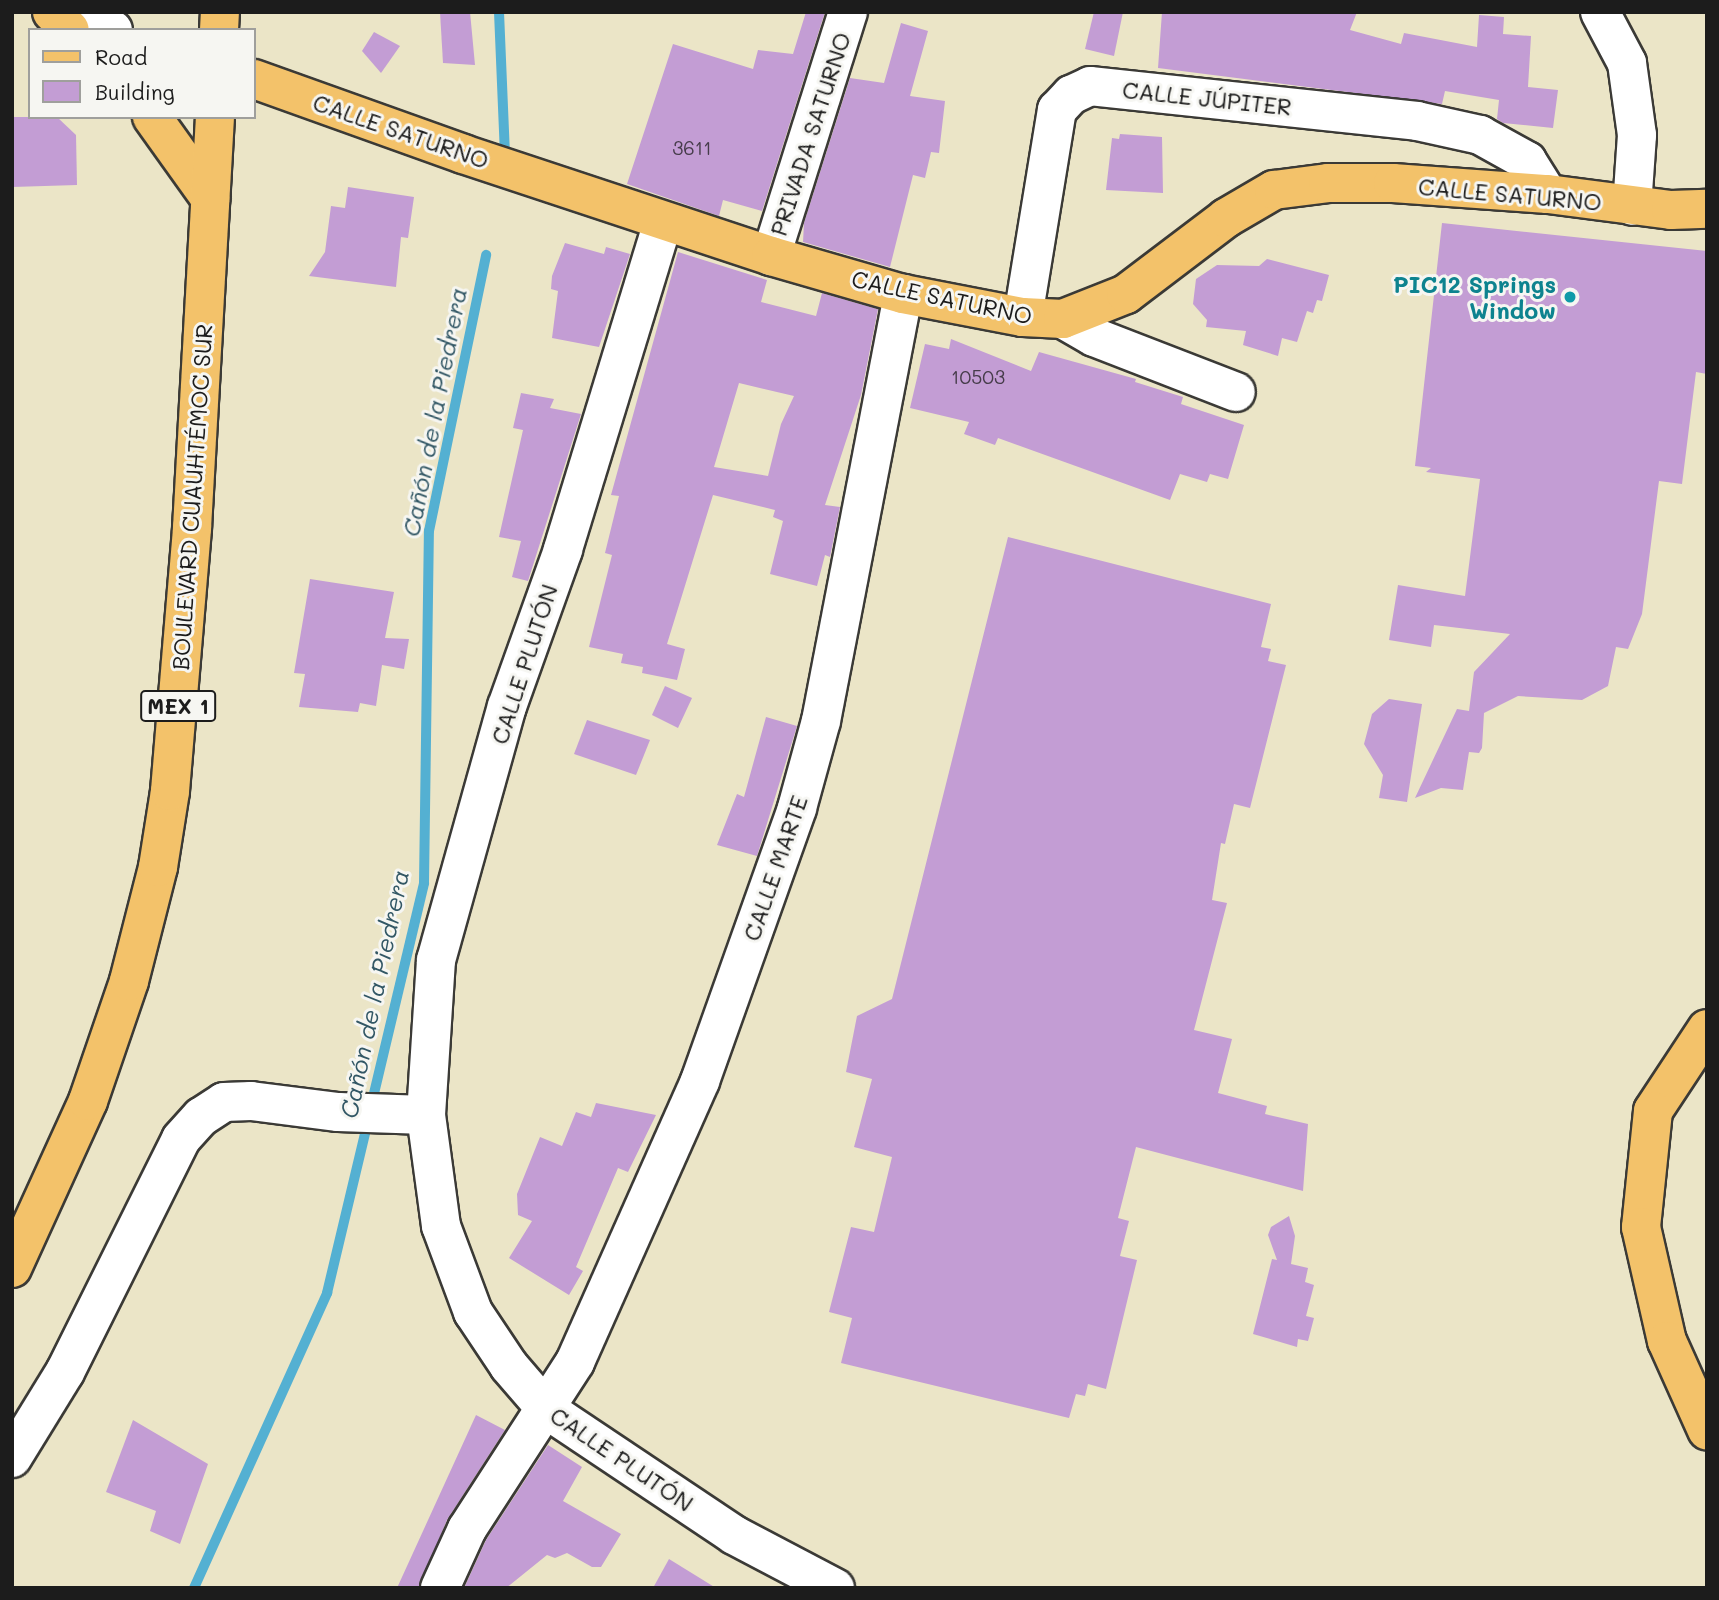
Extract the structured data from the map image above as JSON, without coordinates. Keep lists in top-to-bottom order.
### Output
{
  "streets": {
    "main road": ["CALLE SATURNO", "BOULEVARD CUAUHTÉMOC SUR", "MEX 1"],
    "street": [
      "CALLE JÚPITER",
      "PRIVADA SATURNO",
      "CALLE PLUTÓN",
      "CALLE MARTE"
    ]
  },
  "crossings": [
    ["CALLE JÚPITER", "CALLE SATURNO"],
    ["CALLE SATURNO", "PRIVADA SATURNO"],
    ["CALLE SATURNO", "CALLE PLUTÓN"],
    ["CALLE SATURNO", "CALLE MARTE"],
    ["CALLE PLUTÓN", "CALLE MARTE"]
  ],
  "water": ["Cañón de la Piedrera"],
  "places": ["PIC12 Springs Window"],
  "house_numbers": ["3611", "10503"],
  "legend": ["Road", "Building"]
}
